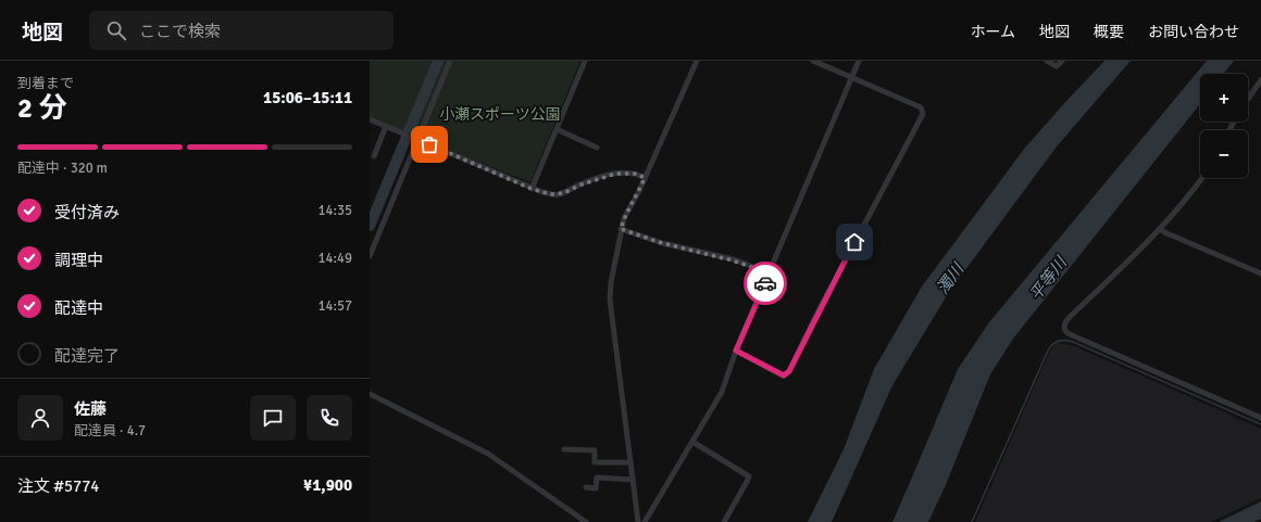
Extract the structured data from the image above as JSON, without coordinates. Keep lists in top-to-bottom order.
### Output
{
  "water": ["濁川", "平等川"],
  "parks": ["小瀬スポーツ公園"],
  "page": {
    "header": "地図",
    "search": "ここで検索",
    "nav": [
      "ホーム",
      "地図",
      "概要",
      "お問い合わせ"
    ],
    "heading": ["2 分", "到着まで", "15:06–15:11"],
    "panel": [
      "佐藤",
      "配達員 · 4.7",
      "注文 #5774",
      "¥1,900"
    ],
    "map_buttons": ["+", "−"],
    "bar": "配達中 · 320 m",
    "list": [
      ["受付済み", "14:35"],
      ["調理中", "14:49"],
      ["配達中", "14:57"],
      "配達完了"
    ]
  }
}
